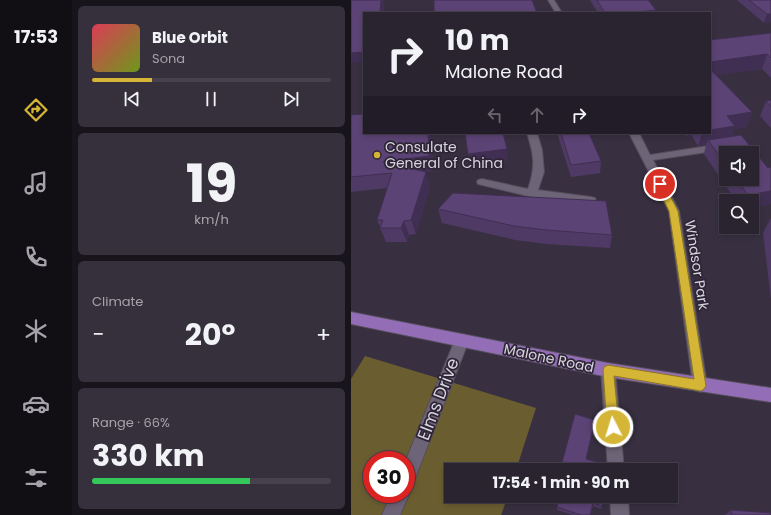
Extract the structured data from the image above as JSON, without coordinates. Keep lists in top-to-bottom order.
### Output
{
  "streets": {
    "main road": ["Malone Road"],
    "street": ["Windsor Park", "Elms Drive"]
  },
  "crossings": [
    ["Windsor Park", "Malone Road"],
    ["Malone Road", "Elms Drive"]
  ],
  "places": ["Consulate General of China"],
  "page": {
    "tabs": "17:53",
    "turn": ["10 m", "Malone Road"],
    "song": ["Blue Orbit", "Sona"],
    "tile": [
      ["19", "km/h"],
      "Climate",
      ["Range · 66%", "330 km"]
    ],
    "heat": ["−", "20°", "+"],
    "limit": "30",
    "trip": "17:54 · 1 min · 90 m"
  }
}
